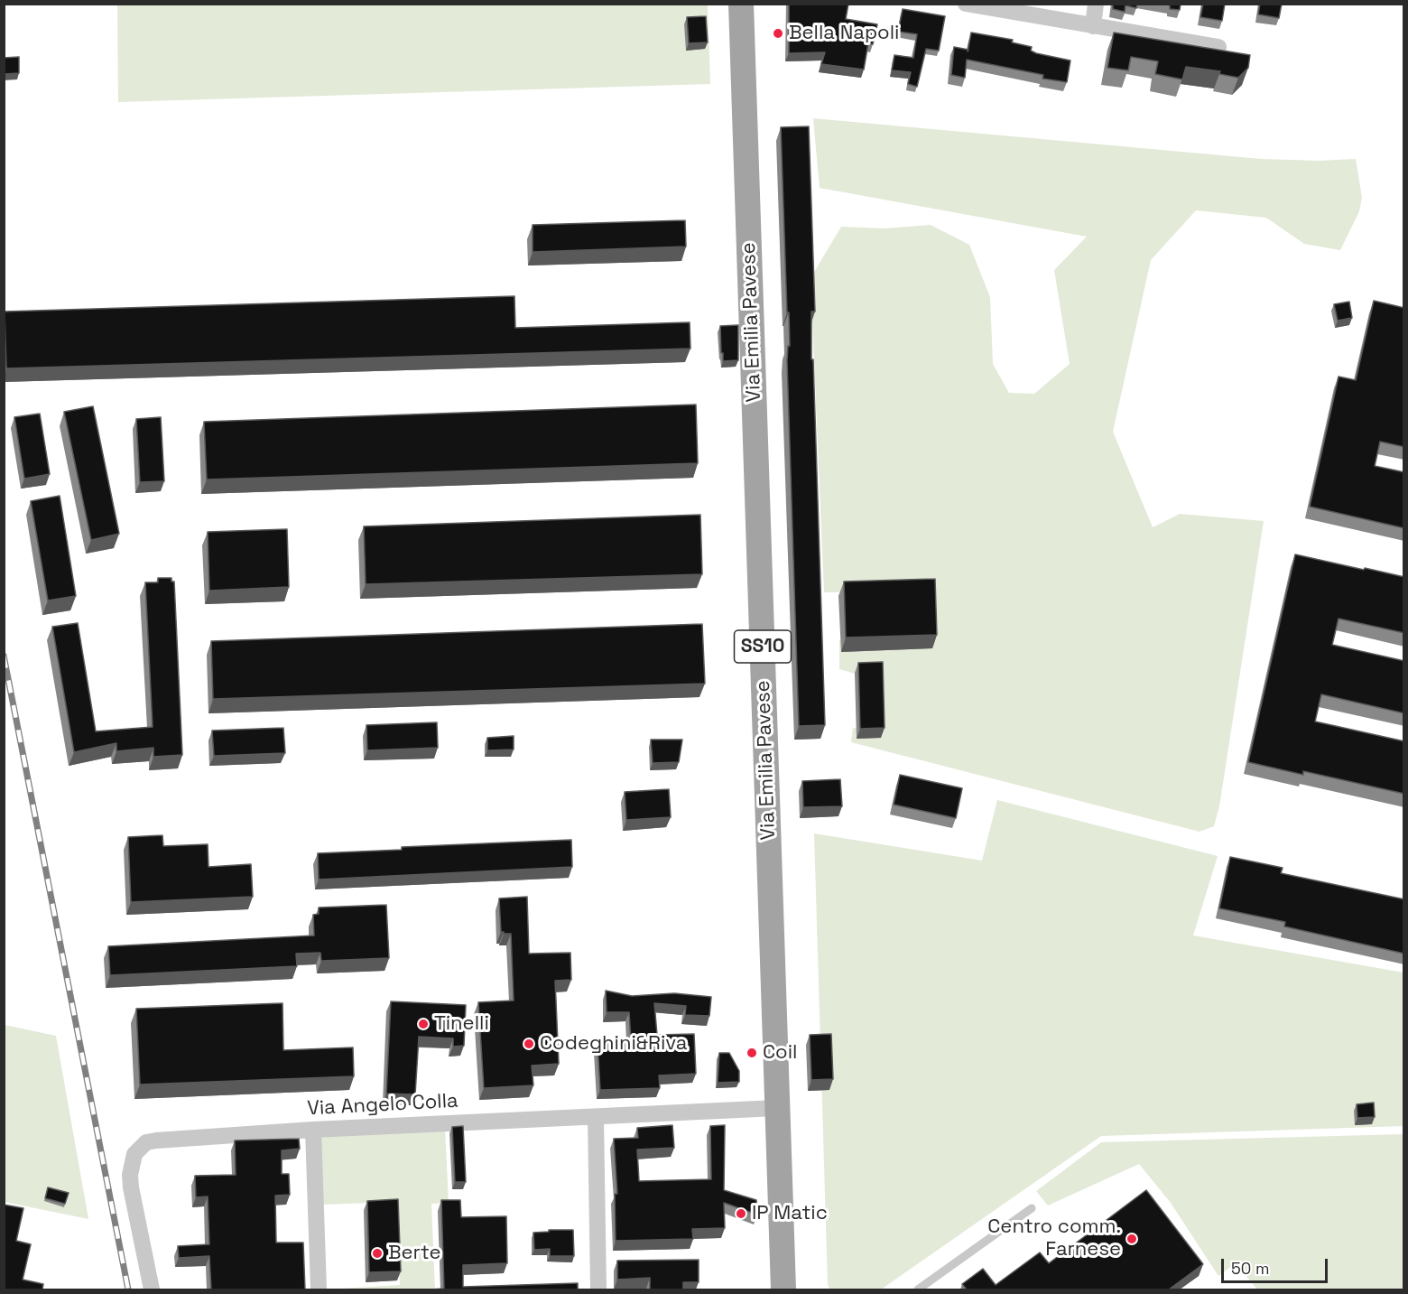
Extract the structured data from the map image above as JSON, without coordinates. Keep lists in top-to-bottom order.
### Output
{
  "streets": {
    "main road": ["Via Emilia Pavese", "SS10"],
    "street": ["Via Angelo Colla"]
  },
  "crossings": [
    ["Via Emilia Pavese", "Via Angelo Colla"]
  ],
  "places": [
    "Bella Napoli",
    "Tinelli",
    "Codeghini&Riva",
    "Coil",
    "IP Matic",
    "Centro comm. Farnese",
    "Berte"
  ],
  "scale_bar": "50 m"
}
